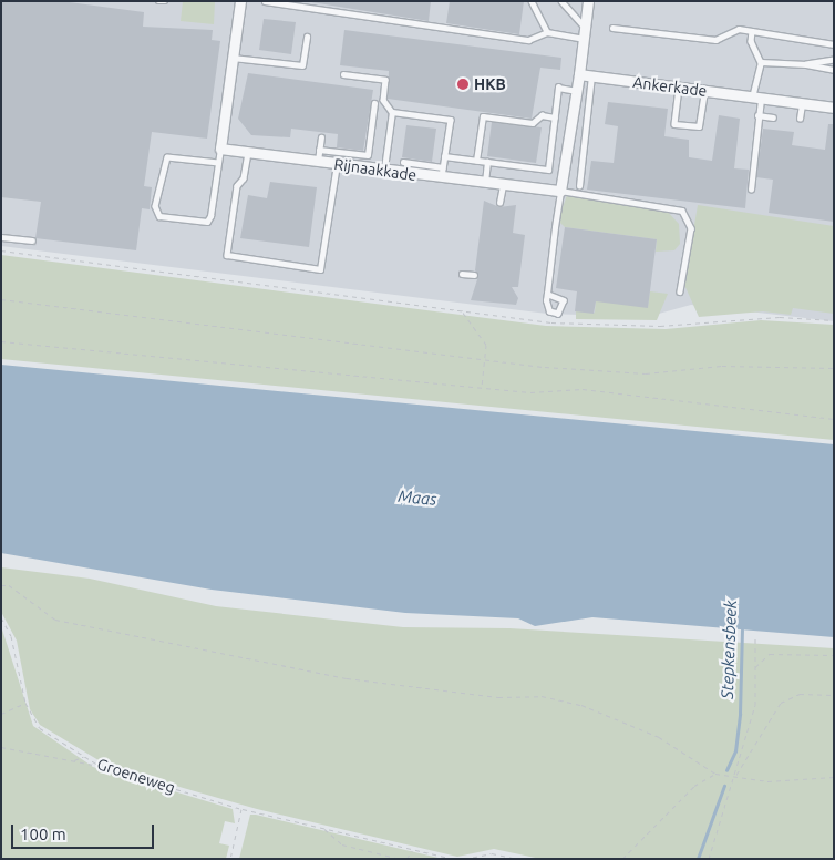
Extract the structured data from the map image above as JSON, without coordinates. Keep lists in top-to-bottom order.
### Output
{
  "streets": {
    "street": ["Ankerkade", "Rijnaakkade"],
    "path": ["Groeneweg"]
  },
  "water": ["Maas", "Stepkensbeek"],
  "places": ["HKB"],
  "scale_bar": "100 m"
}
